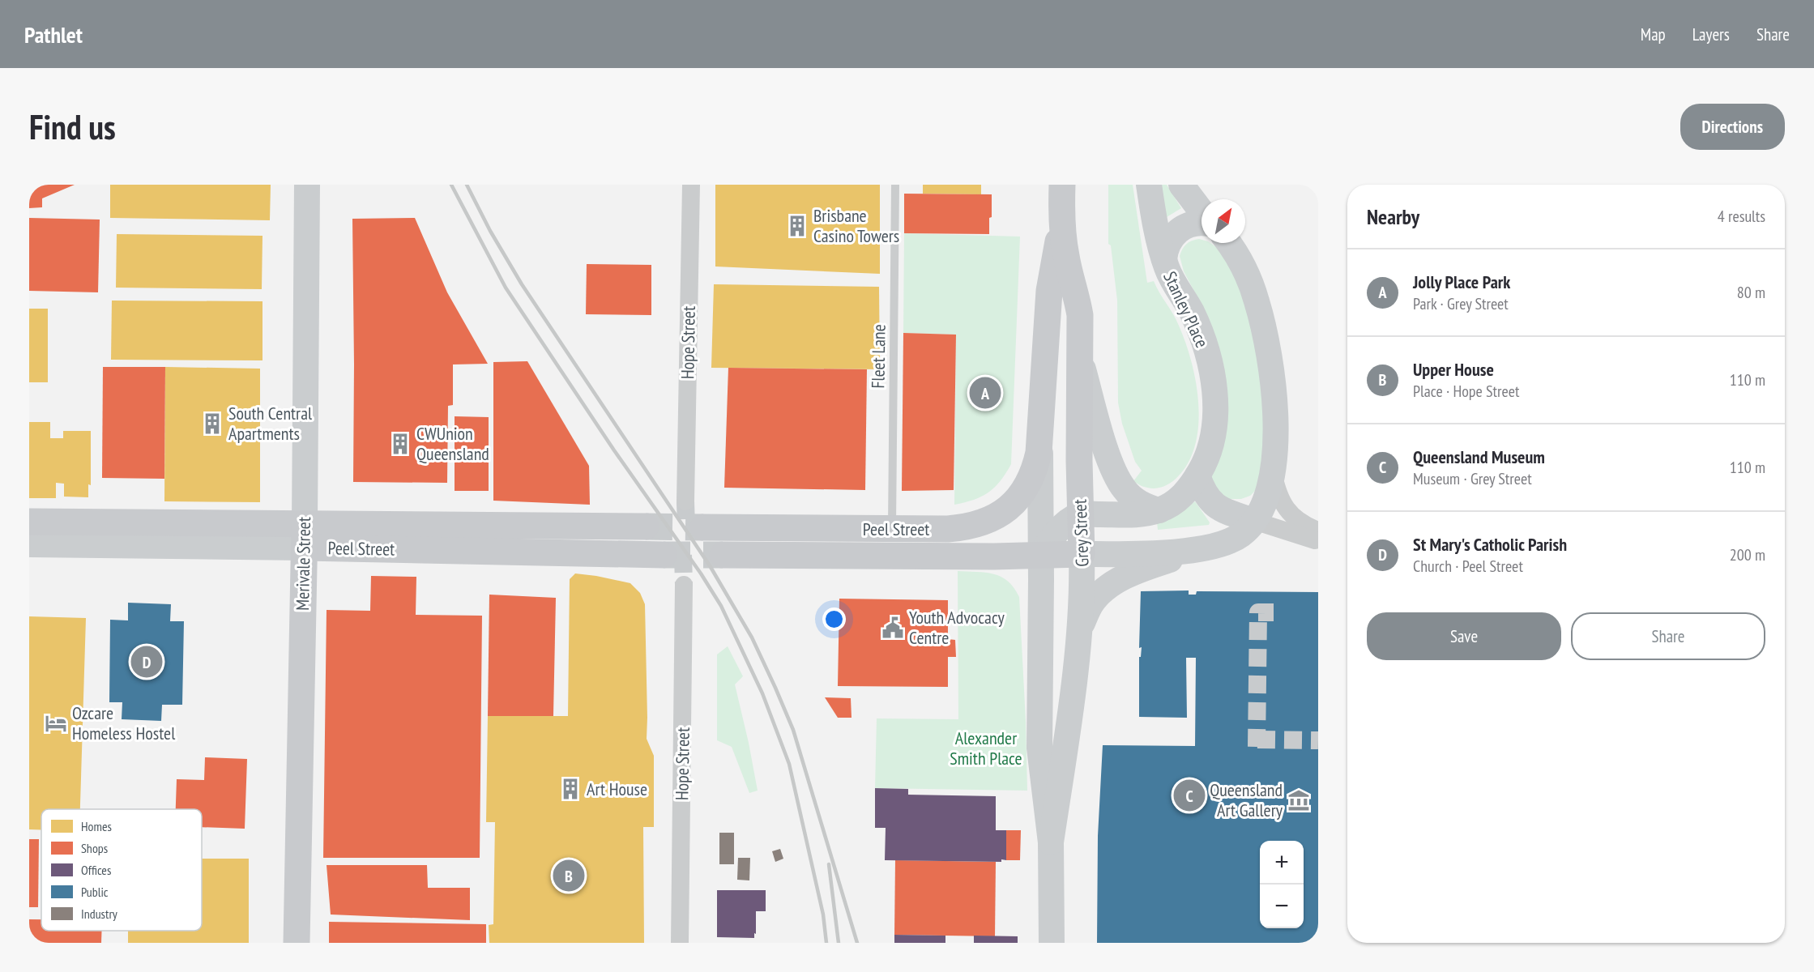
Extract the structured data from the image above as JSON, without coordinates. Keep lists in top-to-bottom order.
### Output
{
  "streets": {
    "main road": ["Peel Street", "Grey Street", "Merivale Street"],
    "street": ["Stanley Place", "Hope Street"],
    "lane": ["Fleet Lane"]
  },
  "crossings": [
    ["Stanley Place", "Grey Street"],
    ["Fleet Lane", "Peel Street"],
    ["Peel Street", "Grey Street"],
    ["Peel Street", "Merivale Street"]
  ],
  "parks": ["Alexander Smith Place"],
  "places": {
    "building": [
      "Brisbane Casino Towers",
      "South Central Apartments",
      "CWUnion Queensland",
      "Art House"
    ],
    "public building": ["Youth Advocacy Centre"],
    "hotel": ["Ozcare Homeless Hostel"],
    "museum": ["Queensland Art Gallery"]
  },
  "legend": [
    "Homes",
    "Shops",
    "Offices",
    "Public",
    "Industry"
  ],
  "north": "top right",
  "page": {
    "header": "Pathlet",
    "nav": ["Map", "Layers", "Share"],
    "buttons": [
      "Directions",
      ["Save", "Share"]
    ],
    "title": "Find us",
    "heading": ["Nearby", "4 results"],
    "list": [
      {
        "mark": "A",
        "name": "Jolly Place Park",
        "note": "Park · Grey Street",
        "value": "80 m"
      },
      {
        "mark": "B",
        "name": "Upper House",
        "note": "Place · Hope Street",
        "value": "110 m"
      },
      {
        "mark": "C",
        "name": "Queensland Museum",
        "note": "Museum · Grey Street",
        "value": "110 m"
      },
      {
        "mark": "D",
        "name": "St Mary's Catholic Parish",
        "note": "Church · Peel Street",
        "value": "200 m"
      }
    ],
    "pins": [
      "A",
      "D",
      "C",
      "B"
    ],
    "map_buttons": ["+", "−"]
  }
}
